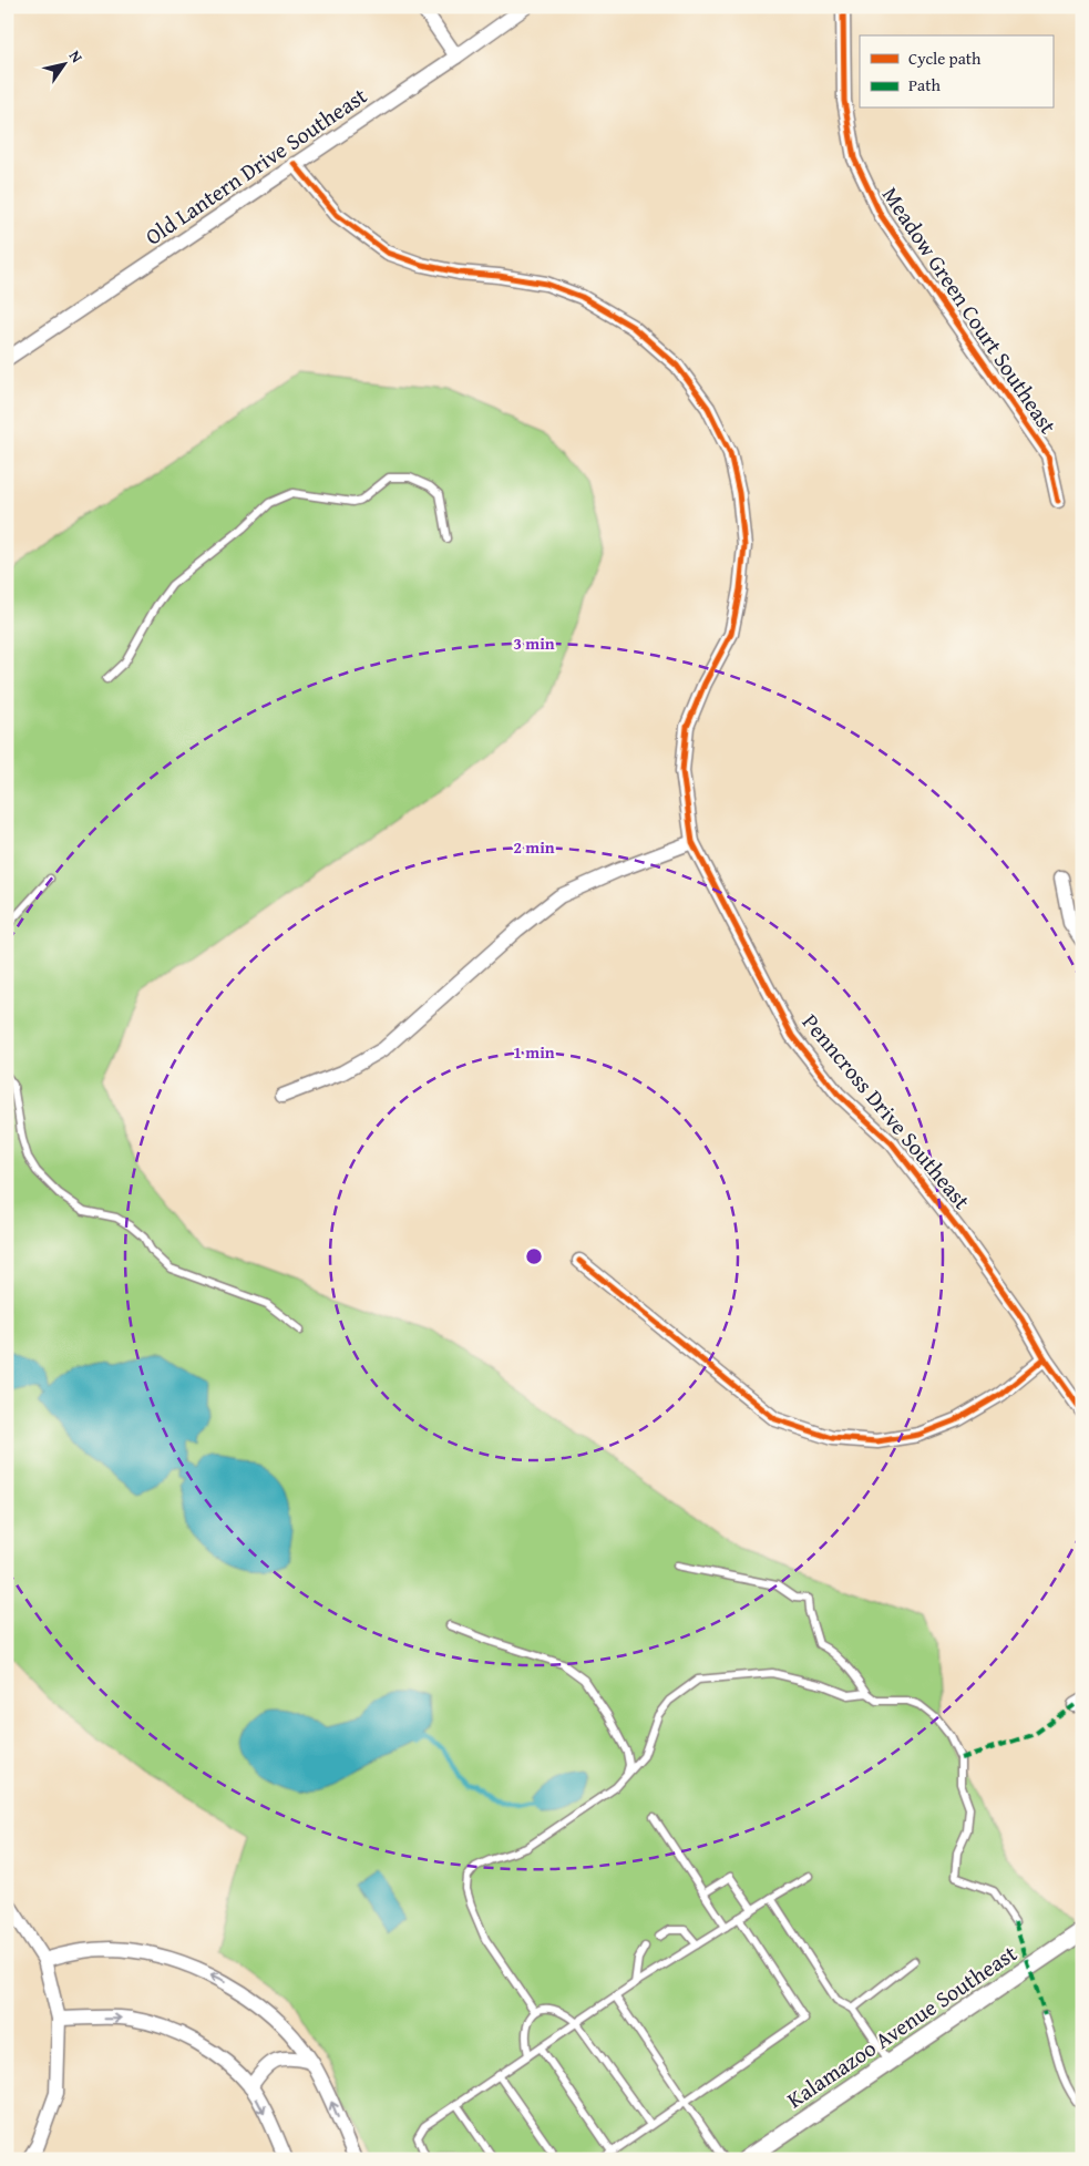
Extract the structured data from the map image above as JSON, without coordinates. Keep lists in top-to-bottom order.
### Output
{
  "streets": {
    "street": [
      "Old Lantern Drive Southeast",
      "Meadow Green Court Southeast",
      "Penncross Drive Southeast",
      "Kalamazoo Avenue Southeast"
    ]
  },
  "crossings": [
    ["Old Lantern Drive Southeast", "Penncross Drive Southeast"]
  ],
  "legend": ["Cycle path", "Path"],
  "north": "top right",
  "rings": ["3 min", "2 min", "1 min"]
}
